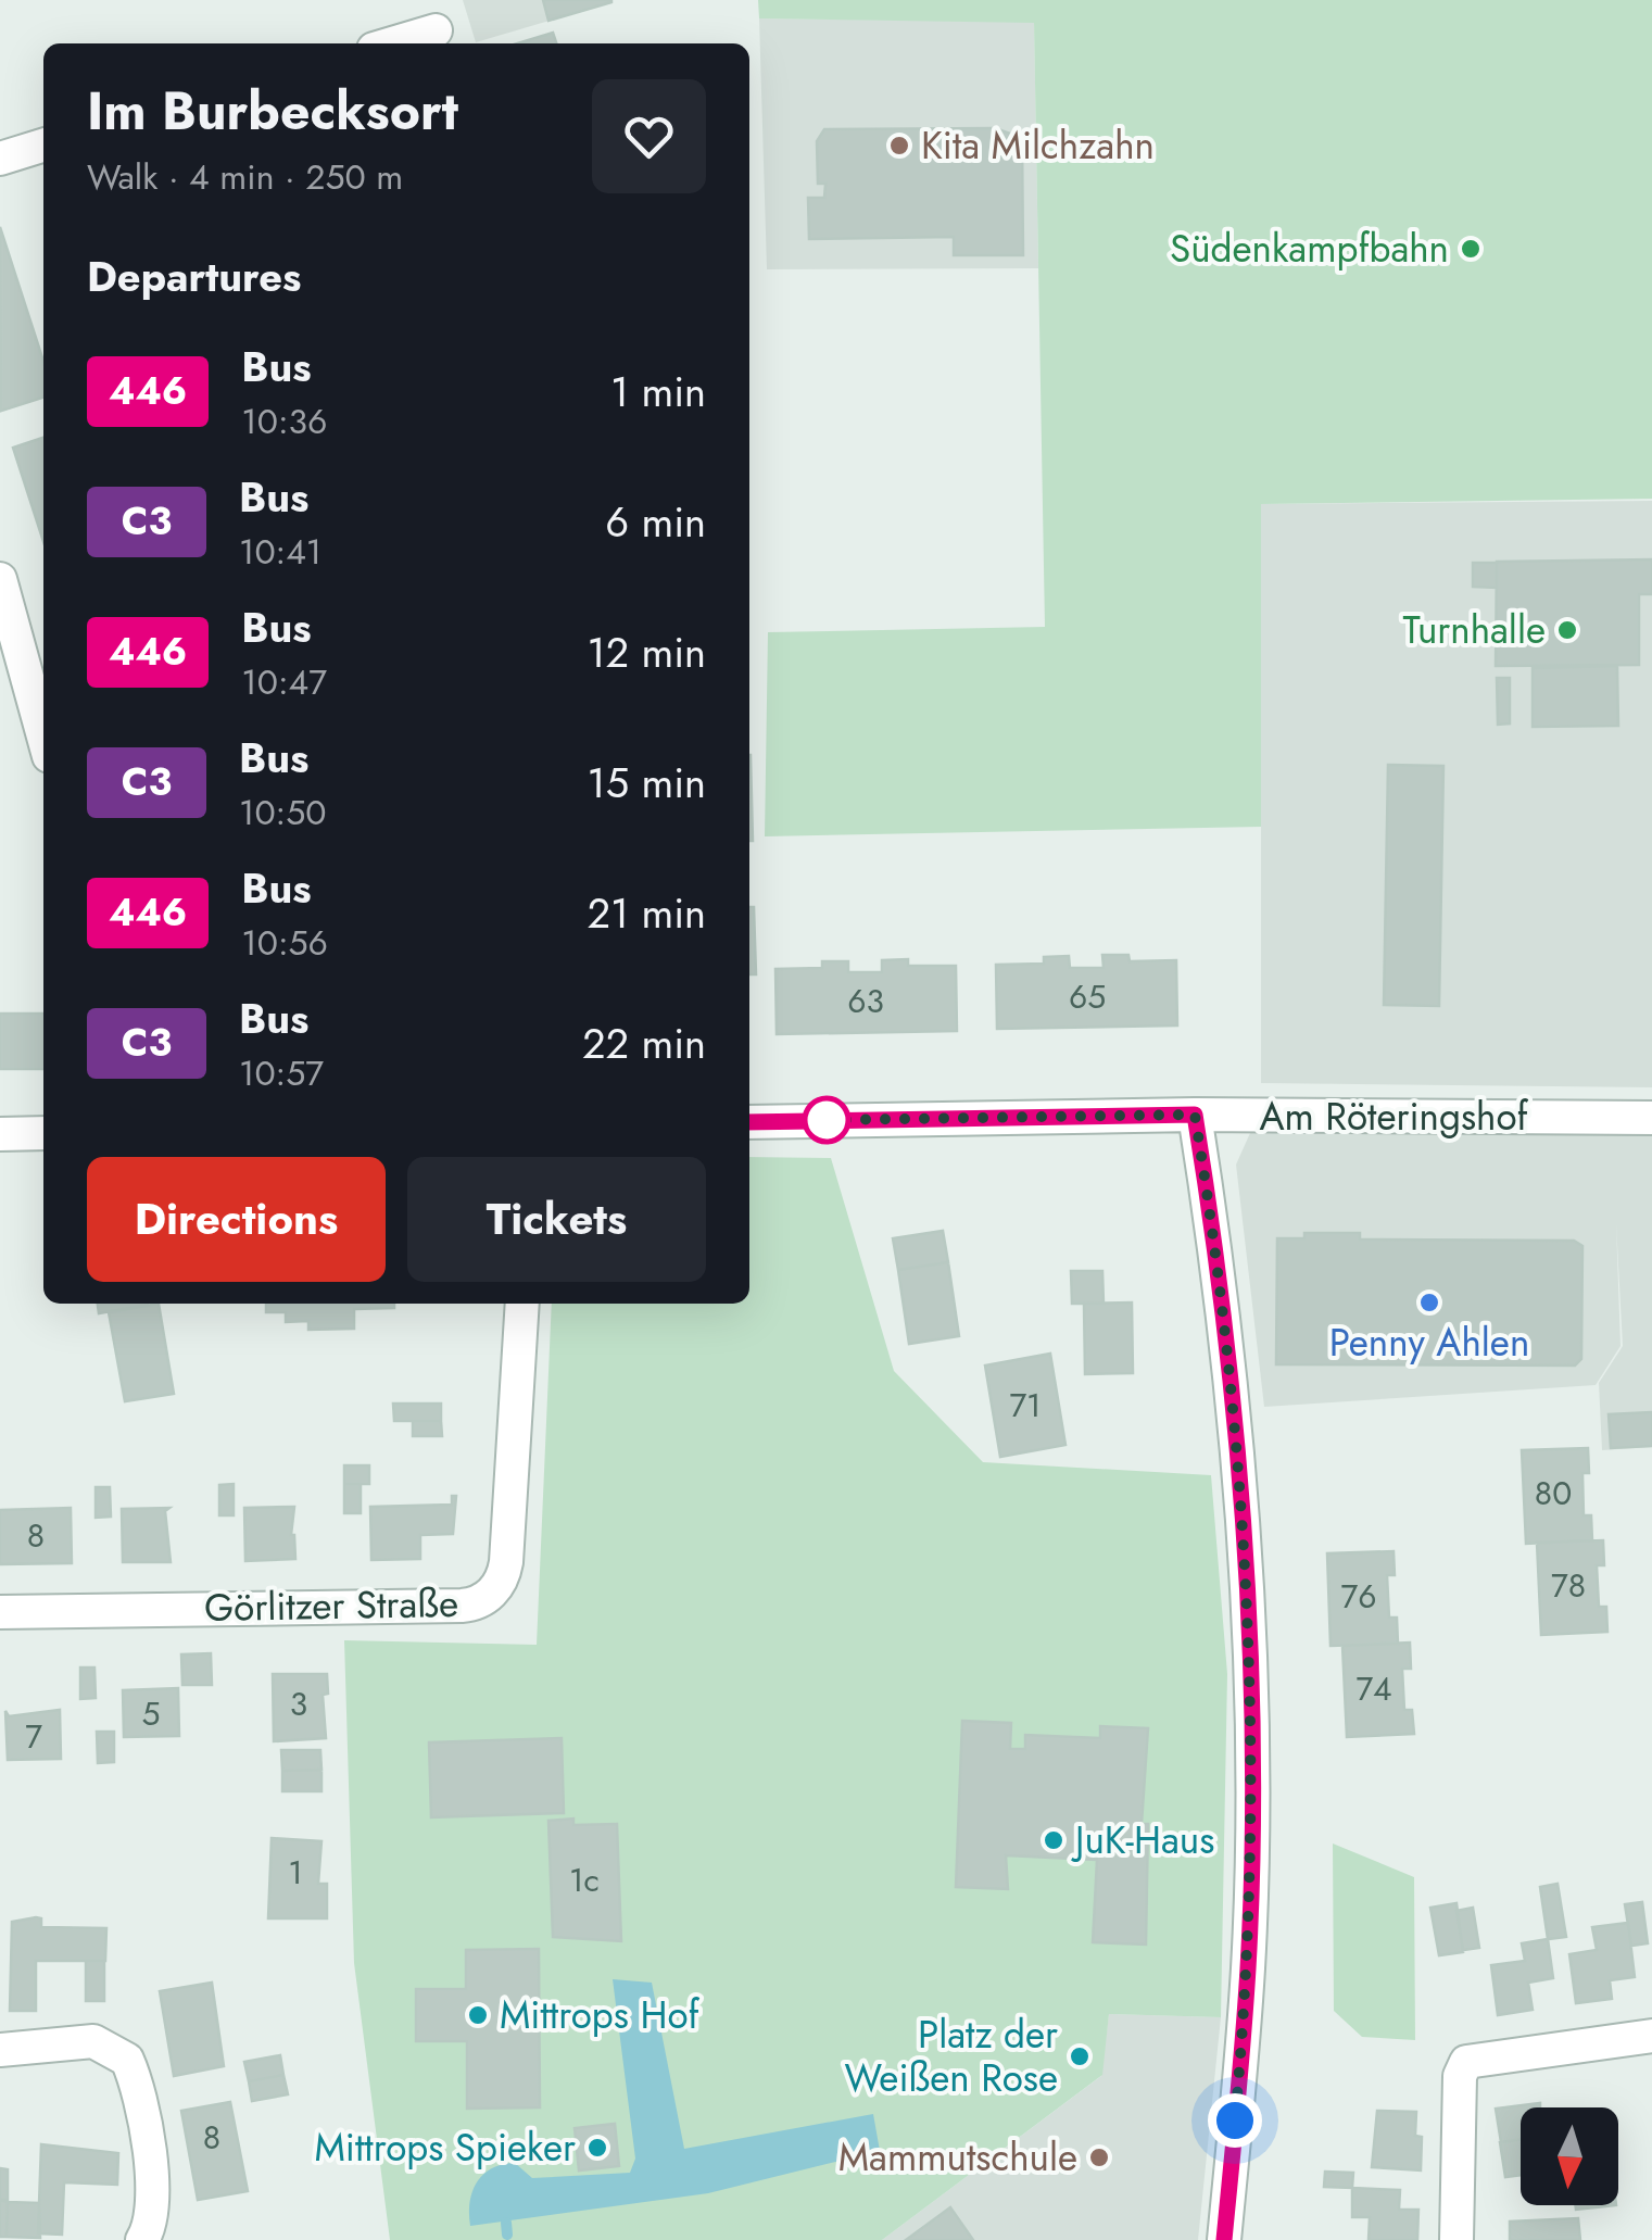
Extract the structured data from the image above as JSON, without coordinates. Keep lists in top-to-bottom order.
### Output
{
  "streets": {
    "street": ["Am Röteringshof", "Görlitzer Straße"]
  },
  "places": [
    "Kita Milchzahn",
    "Südenkampfbahn",
    "Turnhalle",
    "Penny Ahlen",
    "JuK-Haus",
    "Mittrops Hof",
    "Platz der Weißen Rose",
    "Mittrops Spieker",
    "Mammutschule"
  ],
  "lines": ["bus line 446"],
  "house_numbers": [
    "65",
    "63",
    "71",
    "80",
    "8",
    "78",
    "76",
    "74",
    "3",
    "5",
    "7",
    "1",
    "1c",
    "8"
  ],
  "north": "bottom",
  "page": {
    "heading": [
      ["Im Burbecksort", "Walk · 4 min · 250 m"],
      "Departures"
    ],
    "list": [
      {
        "mark": "446",
        "name": "Bus",
        "note": "10:36",
        "value": "1 min"
      },
      {
        "mark": "C3",
        "name": "Bus",
        "note": "10:41",
        "value": "6 min"
      },
      {
        "mark": "446",
        "name": "Bus",
        "note": "10:47",
        "value": "12 min"
      },
      {
        "mark": "C3",
        "name": "Bus",
        "note": "10:50",
        "value": "15 min"
      },
      {
        "mark": "446",
        "name": "Bus",
        "note": "10:56",
        "value": "21 min"
      },
      {
        "mark": "C3",
        "name": "Bus",
        "note": "10:57",
        "value": "22 min"
      }
    ],
    "buttons": ["Directions", "Tickets"]
  }
}
